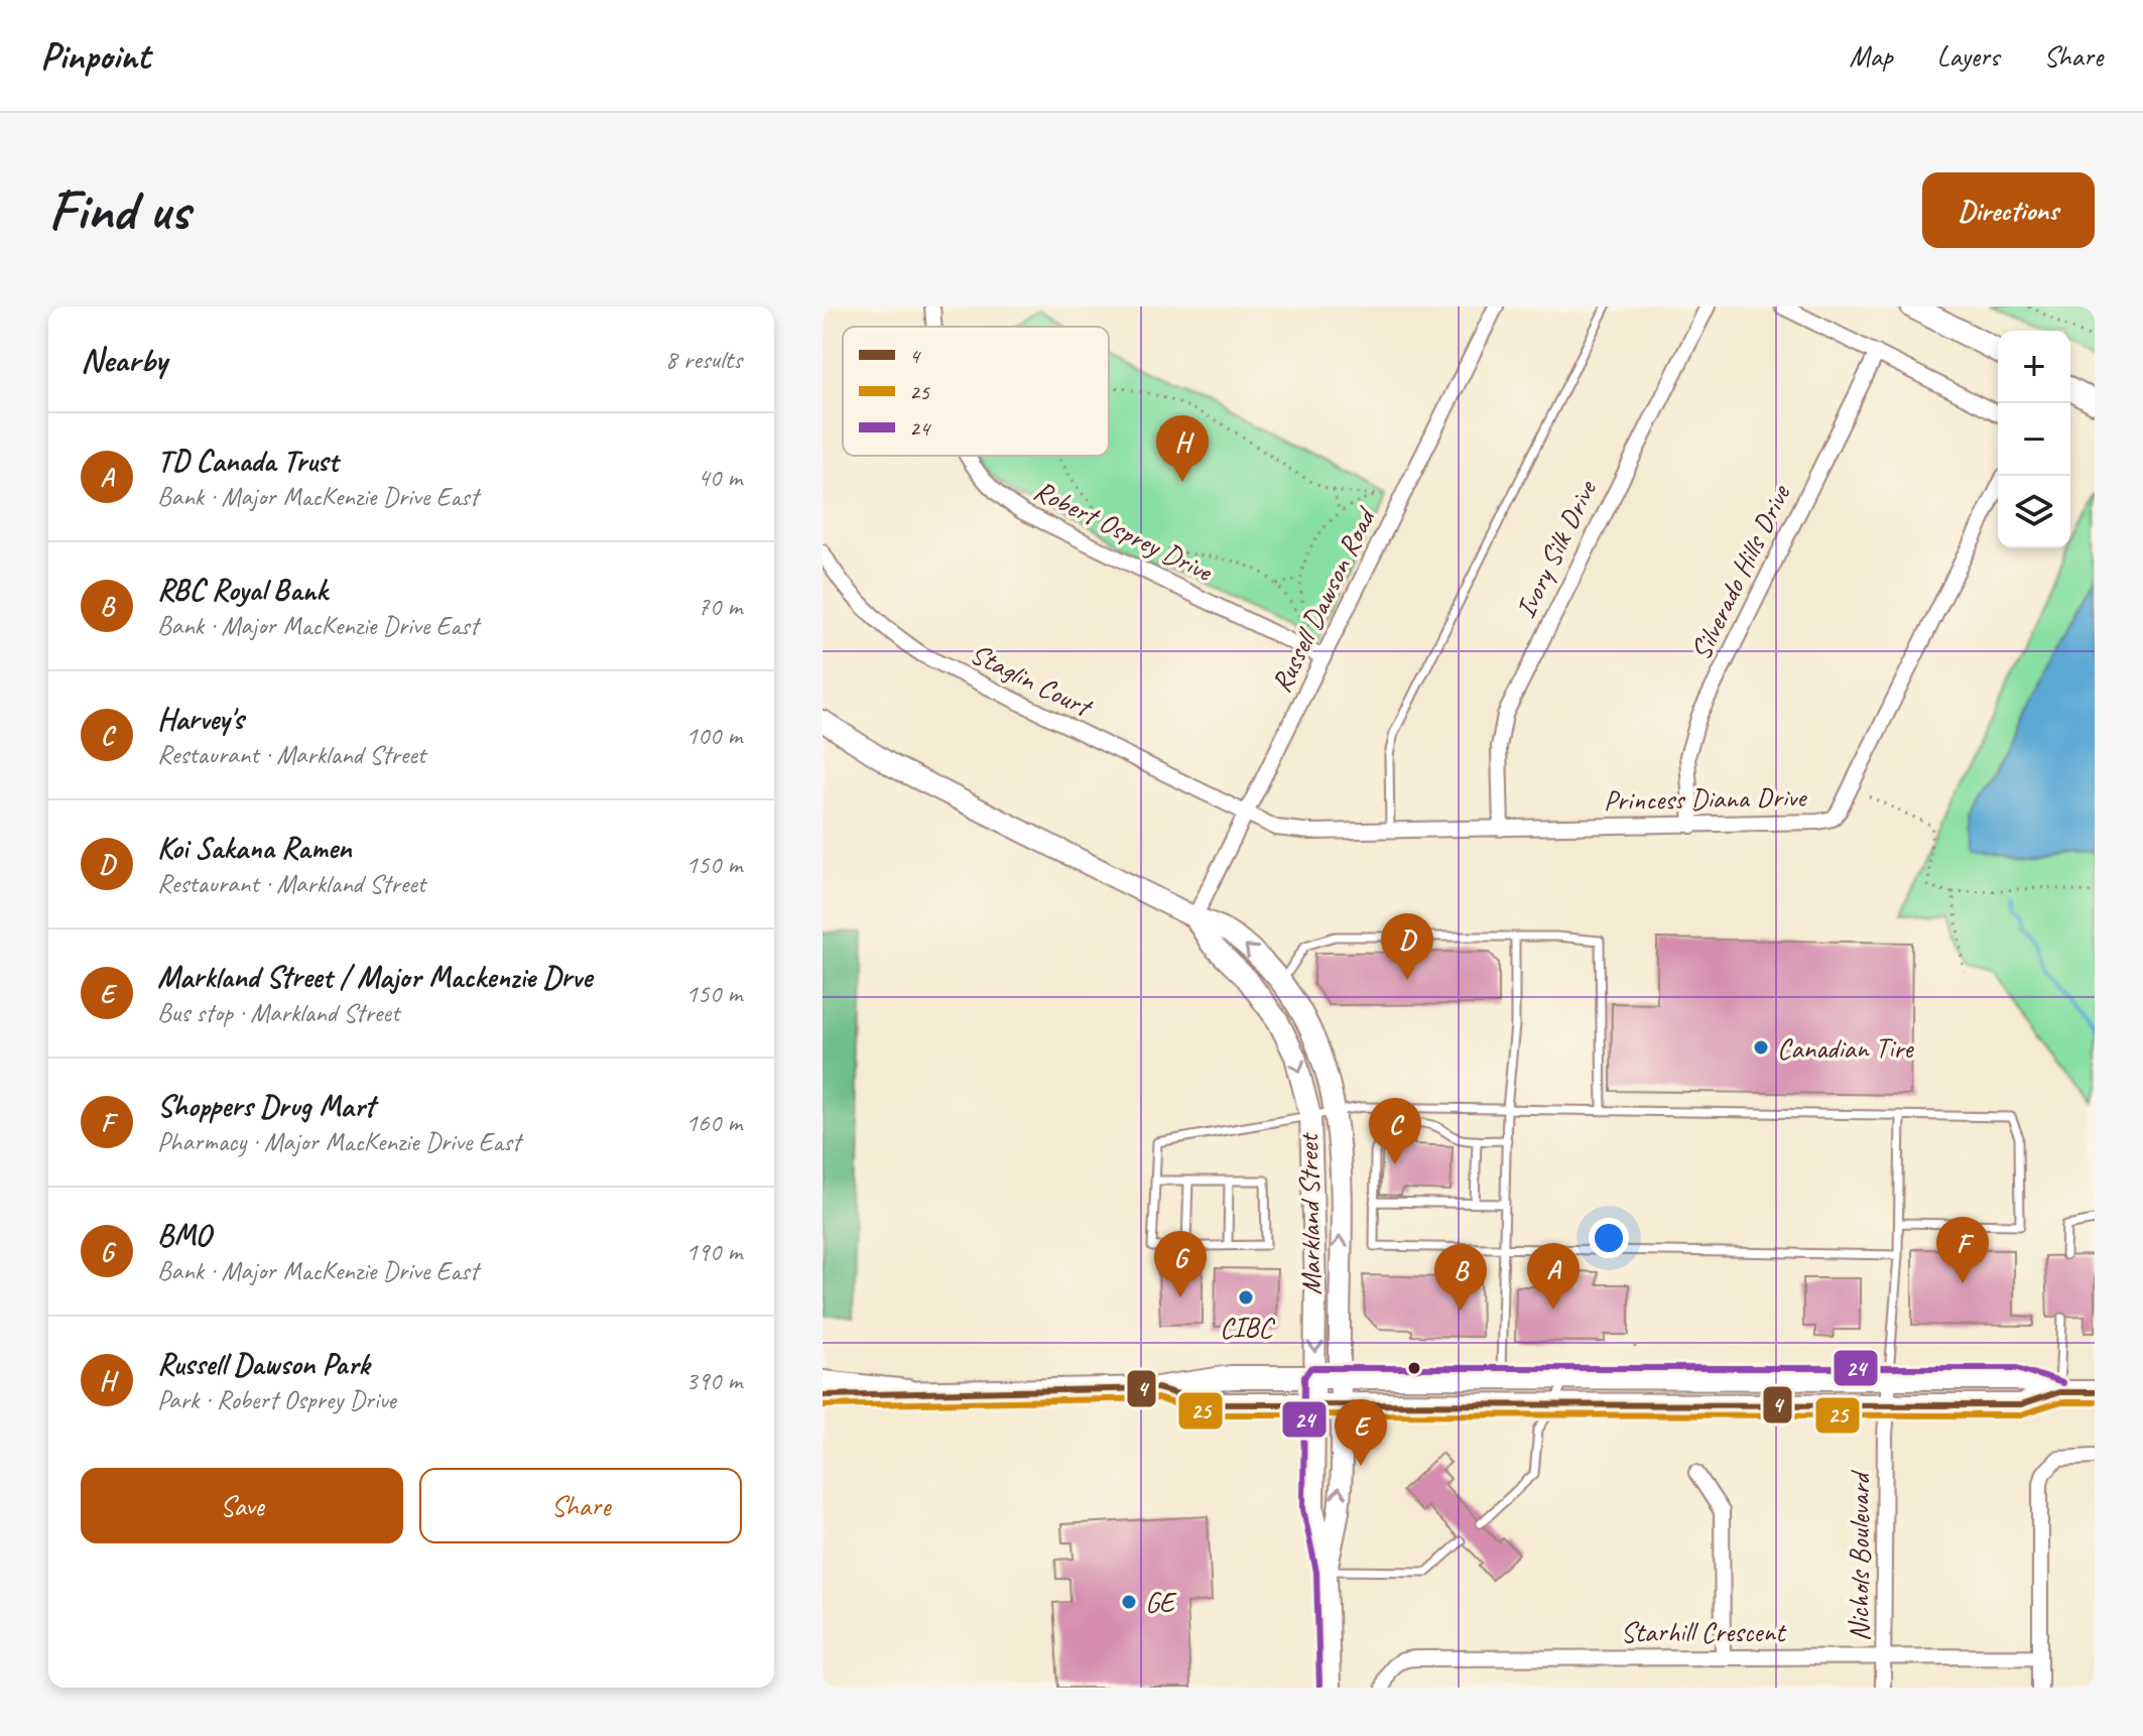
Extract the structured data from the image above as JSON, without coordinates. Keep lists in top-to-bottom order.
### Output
{
  "streets": {
    "street": [
      "Robert Osprey Drive",
      "Ivory Silk Drive",
      "Silverado Hills Drive",
      "Russell Dawson Road",
      "Staglin Court",
      "Princess Diana Drive",
      "Markland Street",
      "Nichols Boulevard",
      "Starhill Crescent"
    ]
  },
  "crossings": [
    ["Robert Osprey Drive", "Russell Dawson Road"],
    ["Ivory Silk Drive", "Princess Diana Drive"],
    ["Silverado Hills Drive", "Princess Diana Drive"],
    ["Russell Dawson Road", "Staglin Court"],
    ["Russell Dawson Road", "Princess Diana Drive"],
    ["Russell Dawson Road", "Markland Street"],
    ["Staglin Court", "Princess Diana Drive"],
    ["Nichols Boulevard", "Starhill Crescent"]
  ],
  "places": ["Canadian Tire", "CIBC", "GE"],
  "lines": ["transit line 24", "transit line 4", "transit line 25"],
  "legend": ["4", "25", "24"],
  "page": {
    "header": "Pinpoint",
    "nav": ["Map", "Layers", "Share"],
    "buttons": [
      "Directions",
      ["Save", "Share"]
    ],
    "title": "Find us",
    "heading": ["Nearby", "8 results"],
    "map_buttons": ["+", "−"],
    "list": [
      {
        "mark": "A",
        "name": "TD Canada Trust",
        "note": "Bank · Major MacKenzie Drive East",
        "value": "40 m"
      },
      {
        "mark": "B",
        "name": "RBC Royal Bank",
        "note": "Bank · Major MacKenzie Drive East",
        "value": "70 m"
      },
      {
        "mark": "C",
        "name": "Harvey's",
        "note": "Restaurant · Markland Street",
        "value": "100 m"
      },
      {
        "mark": "D",
        "name": "Koi Sakana Ramen",
        "note": "Restaurant · Markland Street",
        "value": "150 m"
      },
      {
        "mark": "E",
        "name": "Markland Street / Major Mackenzie Drve",
        "note": "Bus stop · Markland Street",
        "value": "150 m"
      },
      {
        "mark": "F",
        "name": "Shoppers Drug Mart",
        "note": "Pharmacy · Major MacKenzie Drive East",
        "value": "160 m"
      },
      {
        "mark": "G",
        "name": "BMO",
        "note": "Bank · Major MacKenzie Drive East",
        "value": "190 m"
      },
      {
        "mark": "H",
        "name": "Russell Dawson Park",
        "note": "Park · Robert Osprey Drive",
        "value": "390 m"
      }
    ],
    "pins": [
      "H",
      "D",
      "C",
      "F",
      "G",
      "A",
      "B",
      "E"
    ]
  }
}
